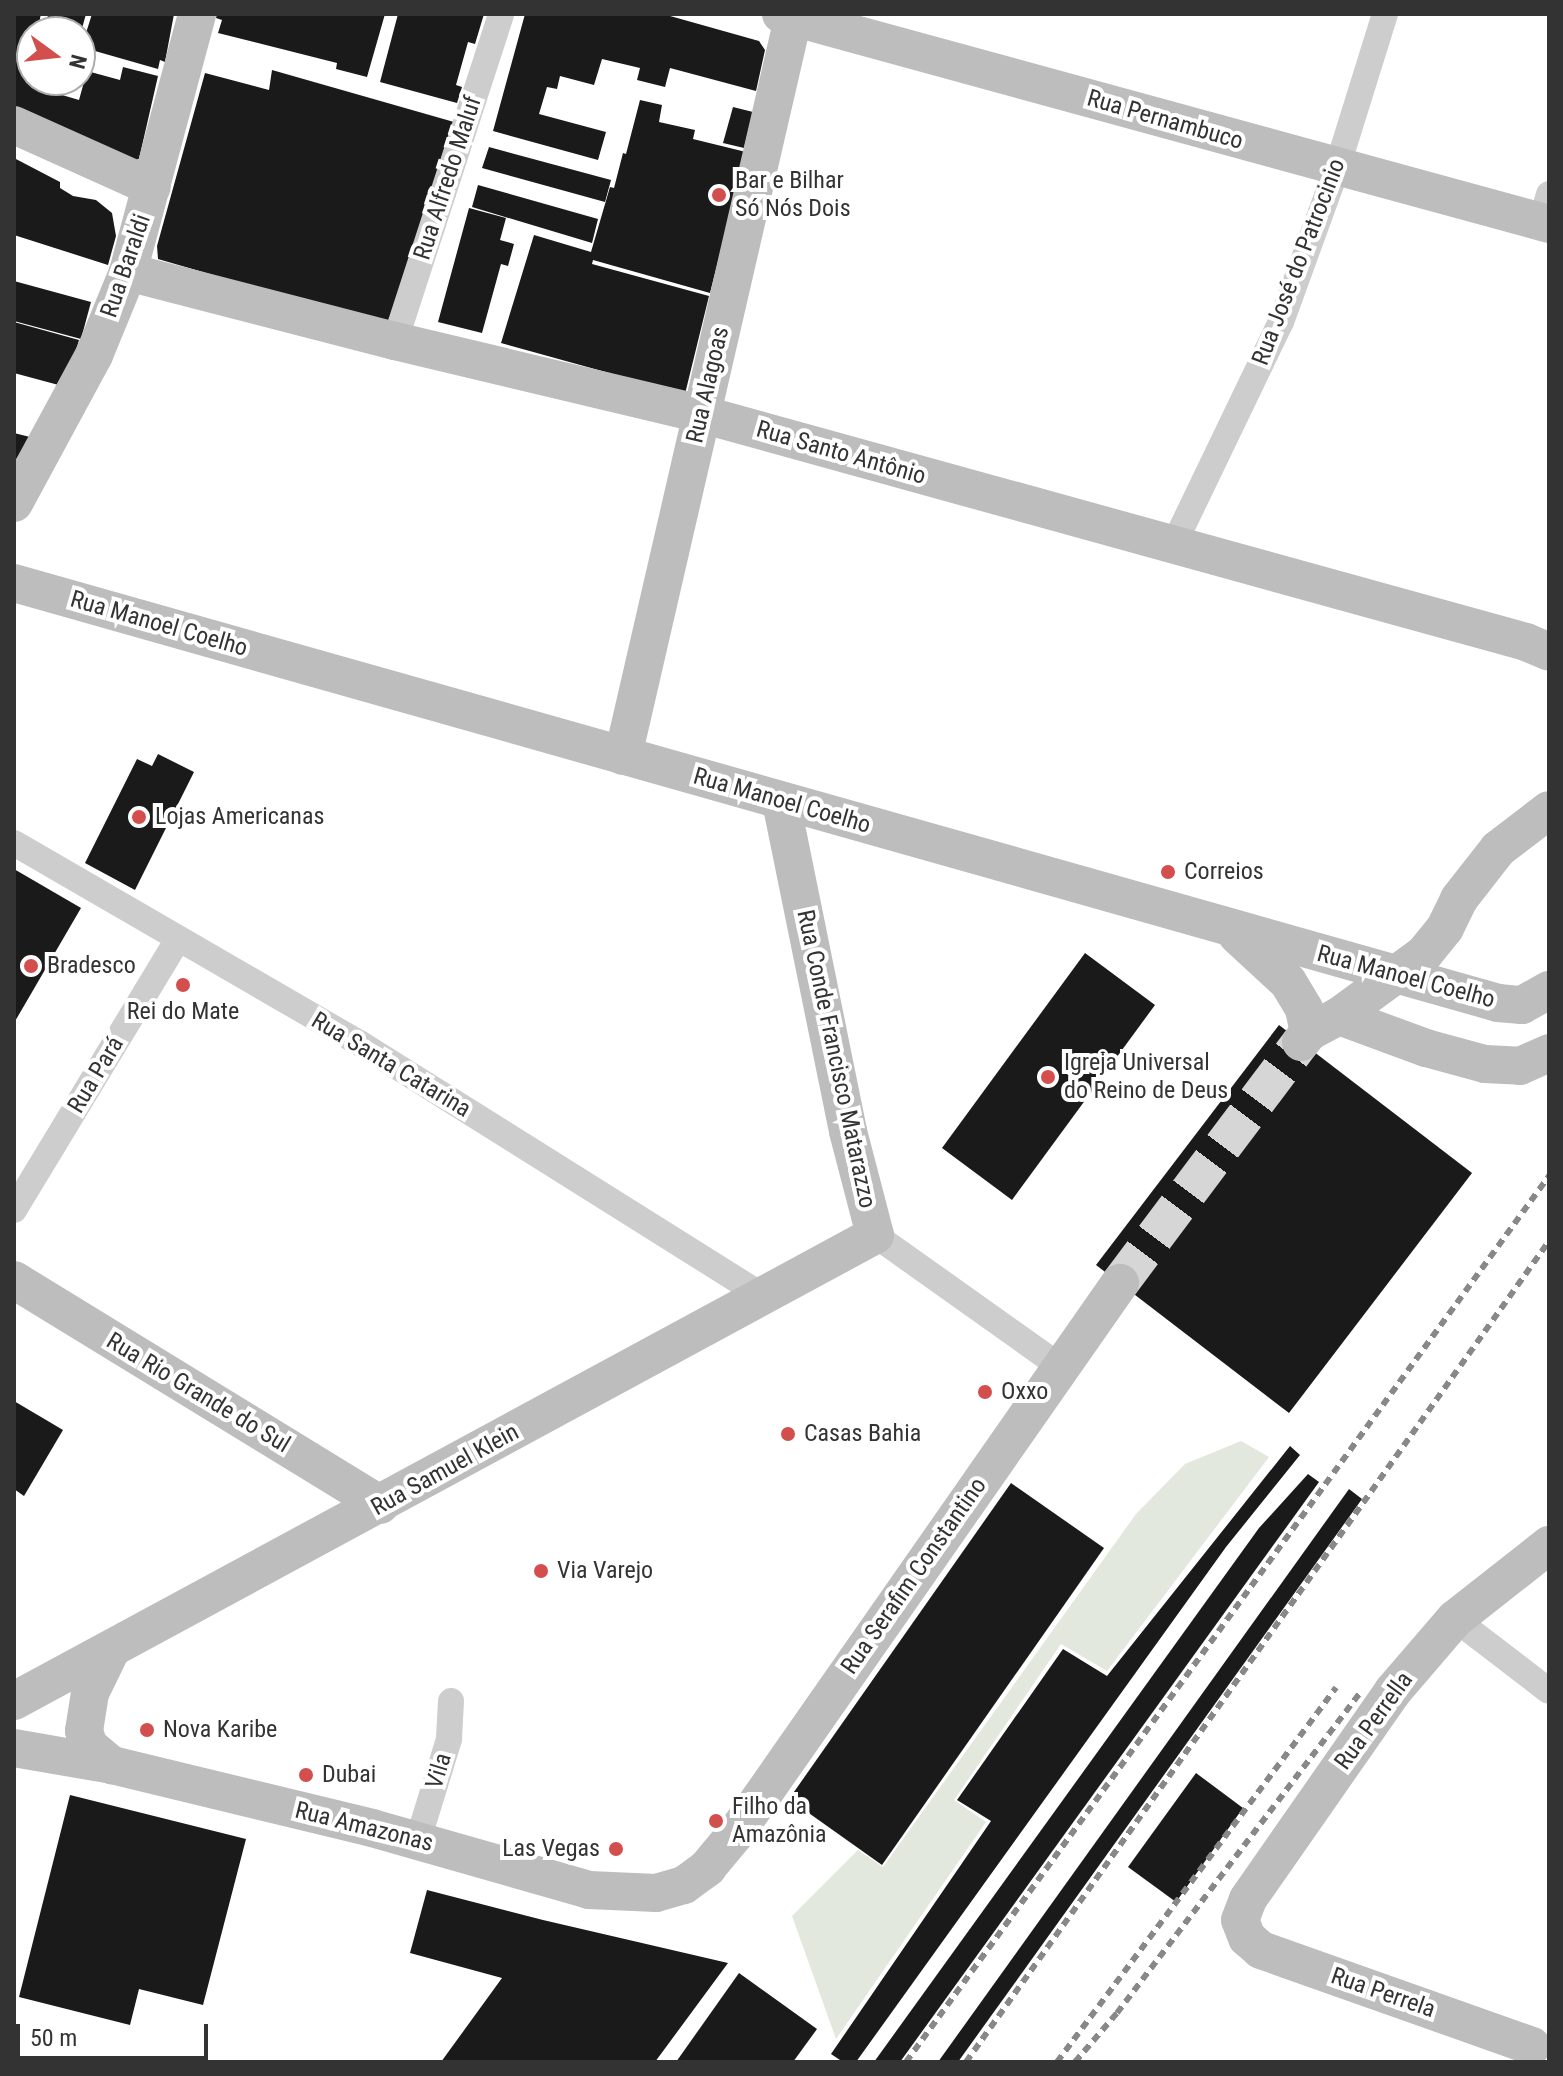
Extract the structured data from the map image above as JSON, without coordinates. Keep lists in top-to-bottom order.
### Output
{
  "streets": {
    "street": [
      "Rua Pernambuco",
      "Rua Alfredo Maluf",
      "Rua José do Patrocinio",
      "Rua Baraldi",
      "Rua Alagoas",
      "Rua Santo Antônio",
      "Rua Manoel Coelho",
      "Rua Conde Francisco Matarazzo",
      "Rua Santa Catarina",
      "Rua Pará",
      "Rua Rio Grande do Sul",
      "Rua Samuel Klein",
      "Rua Serafim Constantino",
      "Rua Perrella",
      "Vila",
      "Rua Amazonas",
      "Rua Perrela"
    ]
  },
  "crossings": [
    ["Rua Pernambuco", "Rua José do Patrocinio"],
    ["Rua Pernambuco", "Rua Alagoas"],
    ["Rua Alfredo Maluf", "Rua Santo Antônio"],
    ["Rua José do Patrocinio", "Rua Santo Antônio"],
    ["Rua Baraldi", "Rua Santo Antônio"],
    ["Rua Alagoas", "Rua Santo Antônio"],
    ["Rua Alagoas", "Rua Manoel Coelho"],
    ["Rua Manoel Coelho", "Rua Conde Francisco Matarazzo"],
    ["Rua Conde Francisco Matarazzo", "Rua Samuel Klein"],
    ["Rua Conde Francisco Matarazzo", "Rua Serafim Constantino"],
    ["Rua Santa Catarina", "Rua Pará"],
    ["Rua Santa Catarina", "Rua Samuel Klein"],
    ["Rua Rio Grande do Sul", "Rua Samuel Klein"],
    ["Rua Serafim Constantino", "Rua Amazonas"],
    ["Rua Perrella", "Rua Perrela"],
    ["Vila", "Rua Amazonas"]
  ],
  "places": [
    "Bar e Bilhar Só Nós Dois",
    "Lojas Americanas",
    "Correios",
    "Bradesco",
    "Rei do Mate",
    "Igreja Universal do Reino de Deus",
    "Oxxo",
    "Casas Bahia",
    "Via Varejo",
    "Nova Karibe",
    "Dubai",
    "Filho da Amazônia",
    "Las Vegas"
  ],
  "scale_bar": "50 m",
  "north": "right"
}
